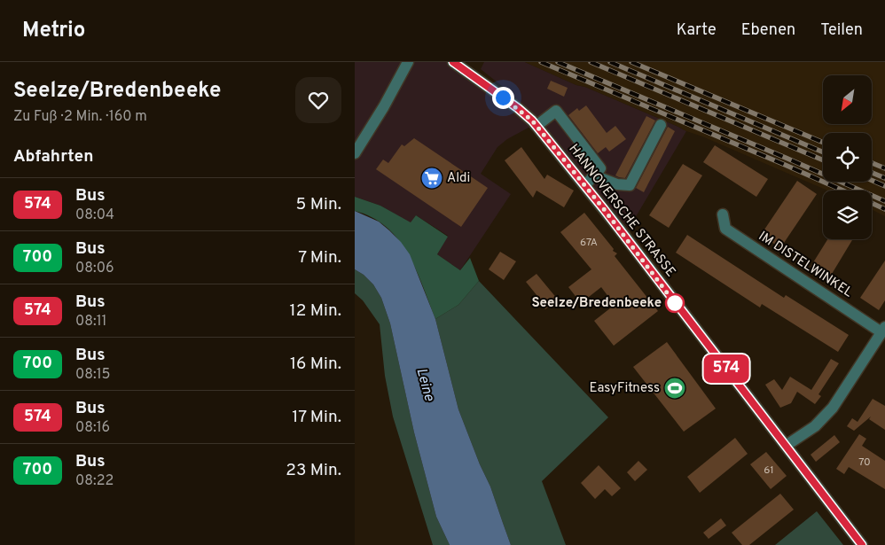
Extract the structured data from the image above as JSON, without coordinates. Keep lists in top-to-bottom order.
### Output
{
  "streets": {
    "street": ["HANNOVERSCHE STRASSE", "IM DISTELWINKEL"]
  },
  "water": ["Leine"],
  "places": {
    "supermarket": ["Aldi"],
    "other": ["Seelze/Bredenbeeke"],
    "sports": ["EasyFitness"]
  },
  "lines": ["bus line 574"],
  "house_numbers": ["67A", "70", "61"],
  "north": "bottom left",
  "page": {
    "header": "Metrio",
    "nav": ["Karte", "Ebenen", "Teilen"],
    "heading": [
      ["Seelze/Bredenbeeke", "Zu Fuß · 2 Min. · 160 m"],
      "Abfahrten"
    ],
    "on_map": "574",
    "list": [
      {
        "mark": "574",
        "name": "Bus",
        "note": "08:04",
        "value": "5 Min."
      },
      {
        "mark": "700",
        "name": "Bus",
        "note": "08:06",
        "value": "7 Min."
      },
      {
        "mark": "574",
        "name": "Bus",
        "note": "08:11",
        "value": "12 Min."
      },
      {
        "mark": "700",
        "name": "Bus",
        "note": "08:15",
        "value": "16 Min."
      },
      {
        "mark": "574",
        "name": "Bus",
        "note": "08:16",
        "value": "17 Min."
      },
      {
        "mark": "700",
        "name": "Bus",
        "note": "08:22",
        "value": "23 Min."
      }
    ]
  }
}
